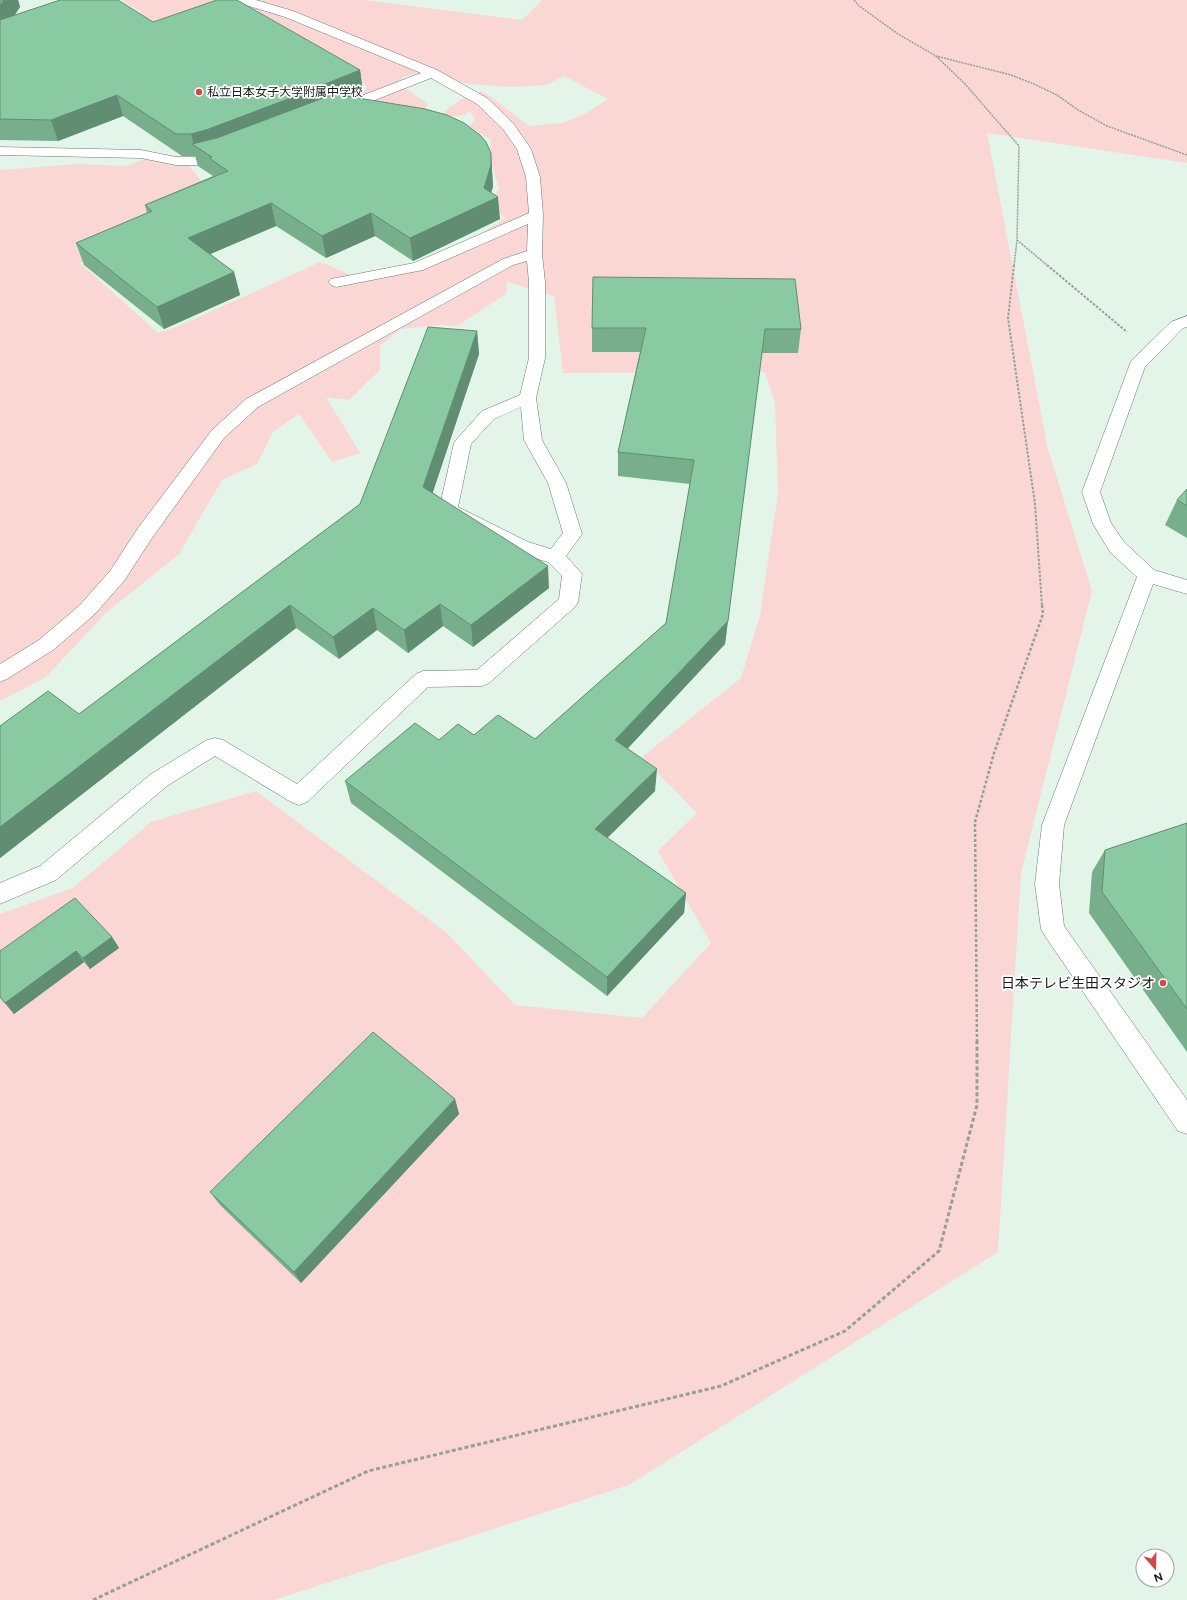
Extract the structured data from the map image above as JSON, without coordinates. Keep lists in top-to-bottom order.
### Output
{
  "places": ["私立日本女子大学附属中学校", "日本テレビ生田スタジオ"],
  "north": "bottom"
}
